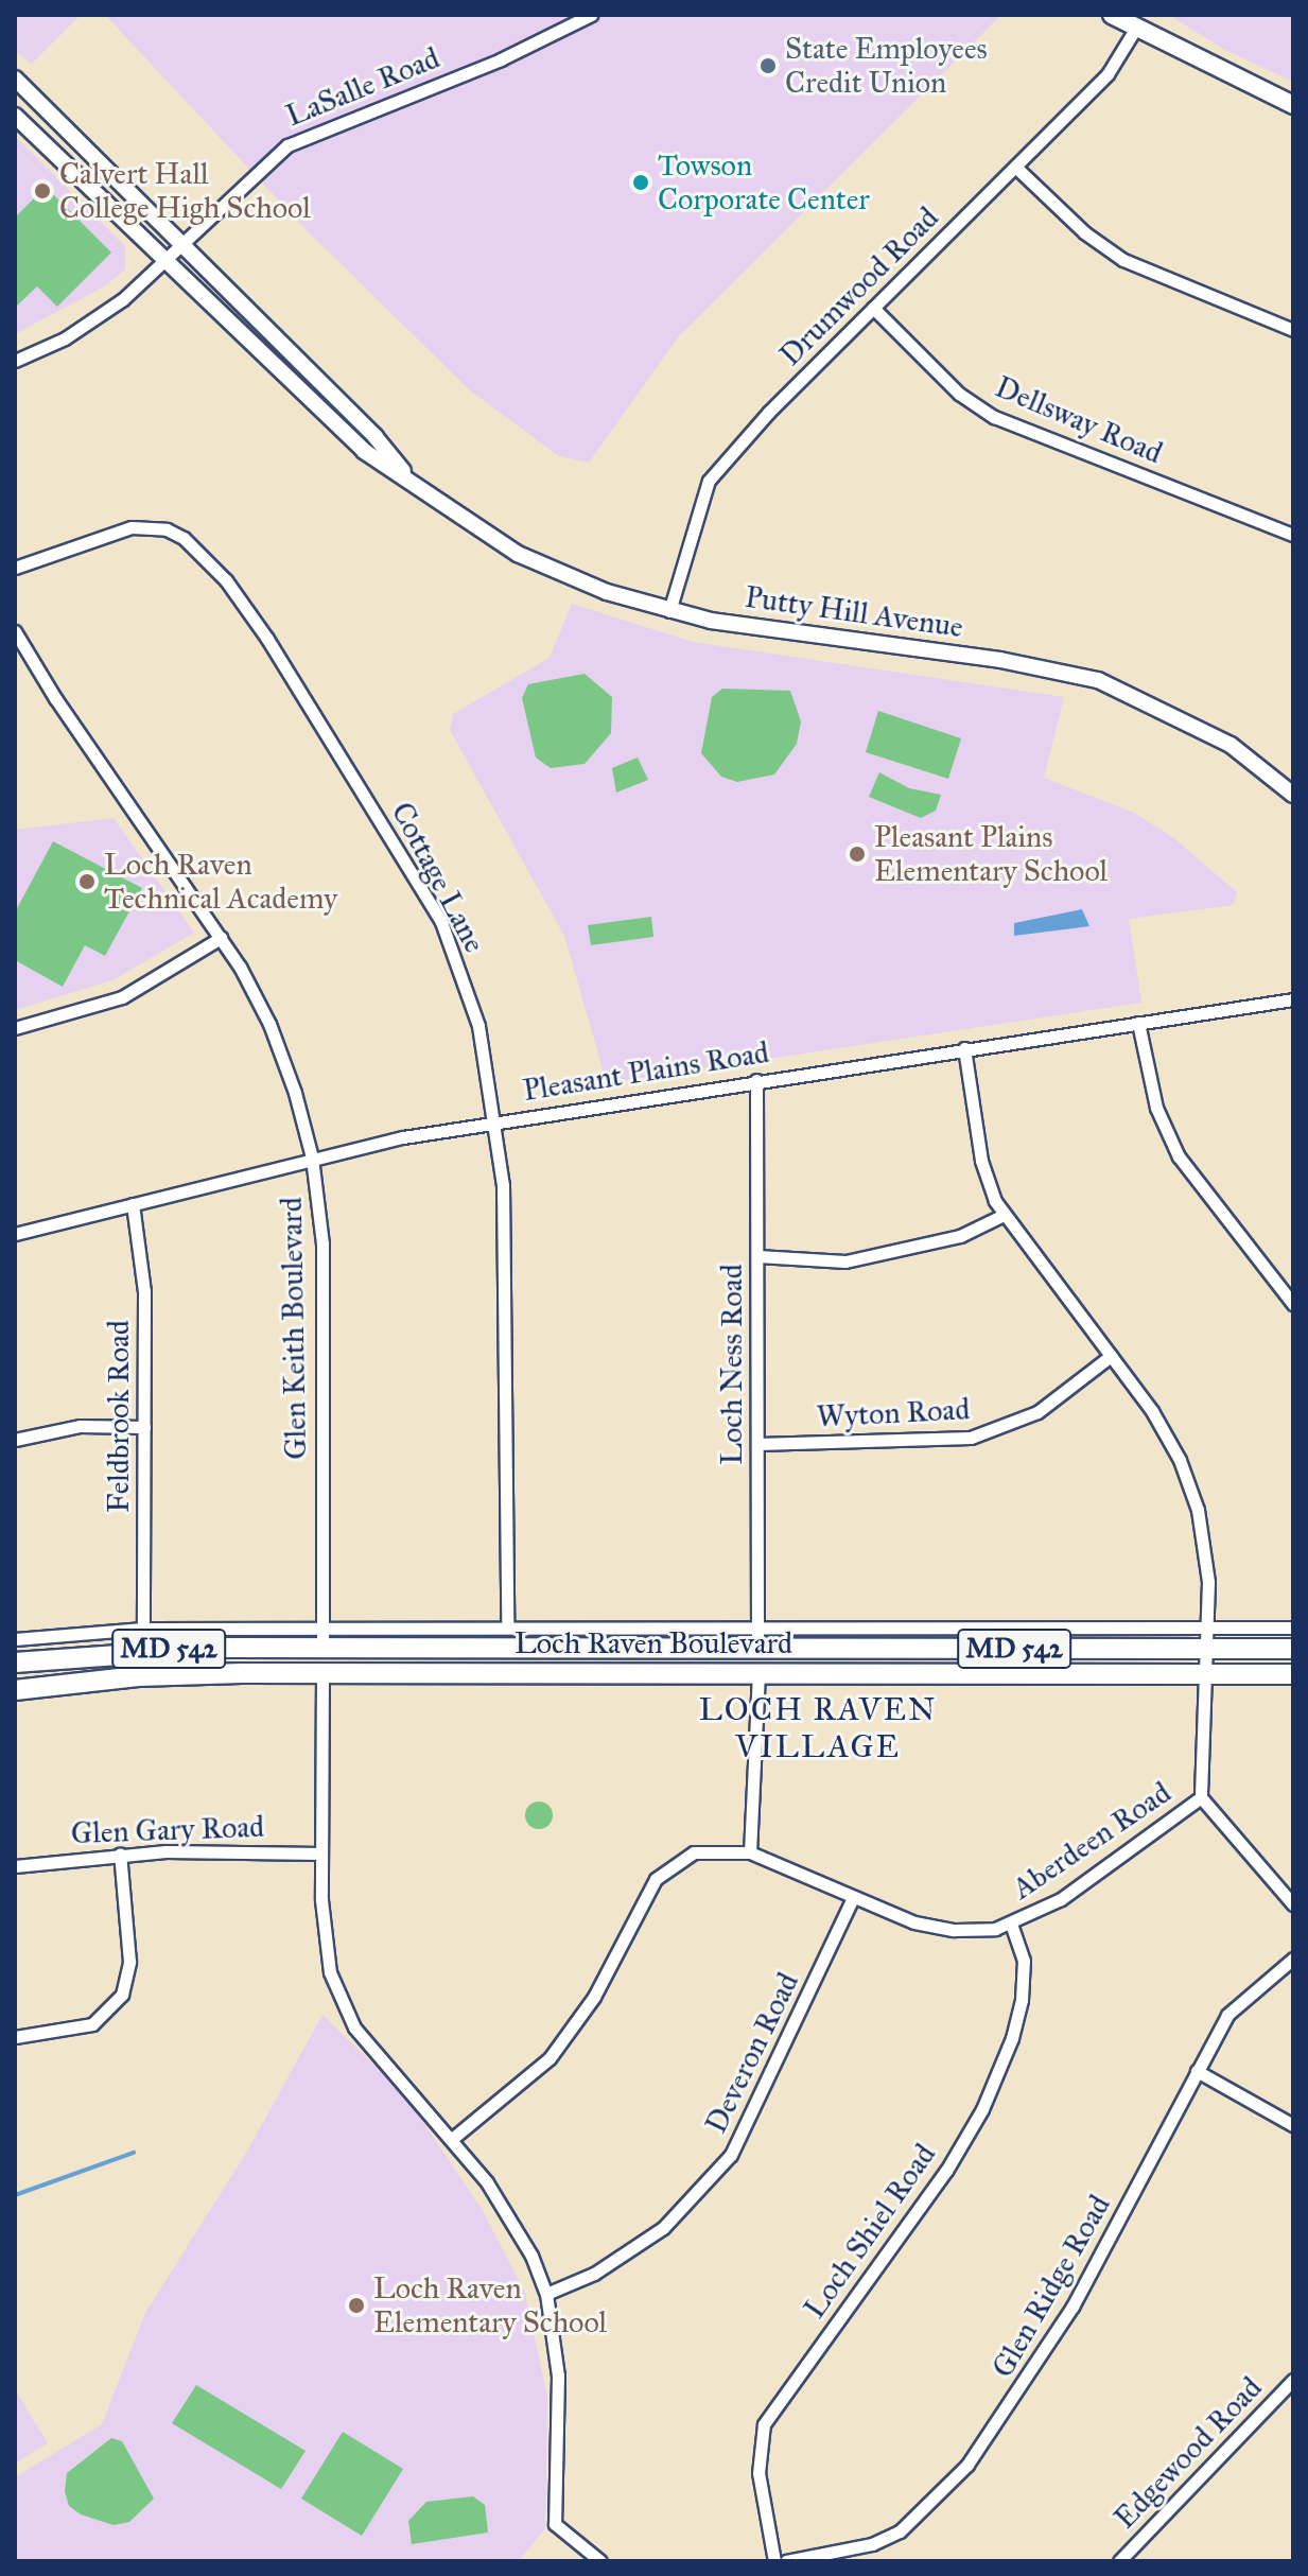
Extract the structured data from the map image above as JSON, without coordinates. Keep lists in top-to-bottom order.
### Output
{
  "streets": {
    "main road": ["Loch Raven Boulevard", "MD 542"],
    "street": [
      "LaSalle Road",
      "Drumwood Road",
      "Dellsway Road",
      "Putty Hill Avenue",
      "Cottage Lane",
      "Pleasant Plains Road",
      "Glen Keith Boulevard",
      "Loch Ness Road",
      "Wyton Road",
      "Feldbrook Road",
      "Glen Gary Road",
      "Aberdeen Road",
      "Deveron Road",
      "Loch Shiel Road",
      "Glen Ridge Road",
      "Edgewood Road"
    ]
  },
  "crossings": [
    ["LaSalle Road", "Putty Hill Avenue"],
    ["Drumwood Road", "Dellsway Road"],
    ["Drumwood Road", "Putty Hill Avenue"],
    ["Cottage Lane", "Pleasant Plains Road"],
    ["Cottage Lane", "Loch Raven Boulevard"],
    ["Pleasant Plains Road", "Glen Keith Boulevard"],
    ["Pleasant Plains Road", "Loch Ness Road"],
    ["Pleasant Plains Road", "Feldbrook Road"],
    ["Pleasant Plains Road", "Aberdeen Road"],
    ["Glen Keith Boulevard", "Loch Raven Boulevard"],
    ["Loch Ness Road", "Wyton Road"],
    ["Loch Ness Road", "Loch Raven Boulevard"],
    ["Wyton Road", "Aberdeen Road"],
    ["Feldbrook Road", "Loch Raven Boulevard"],
    ["Loch Raven Boulevard", "Aberdeen Road"],
    ["Aberdeen Road", "Deveron Road"],
    ["Aberdeen Road", "Loch Shiel Road"]
  ],
  "districts": ["LOCH RAVEN VILLAGE"],
  "places": [
    "State Employees Credit Union",
    "Towson Corporate Center",
    "Calvert Hall College High School",
    "Pleasant Plains Elementary School",
    "Loch Raven Technical Academy",
    "Loch Raven Elementary School"
  ]
}
